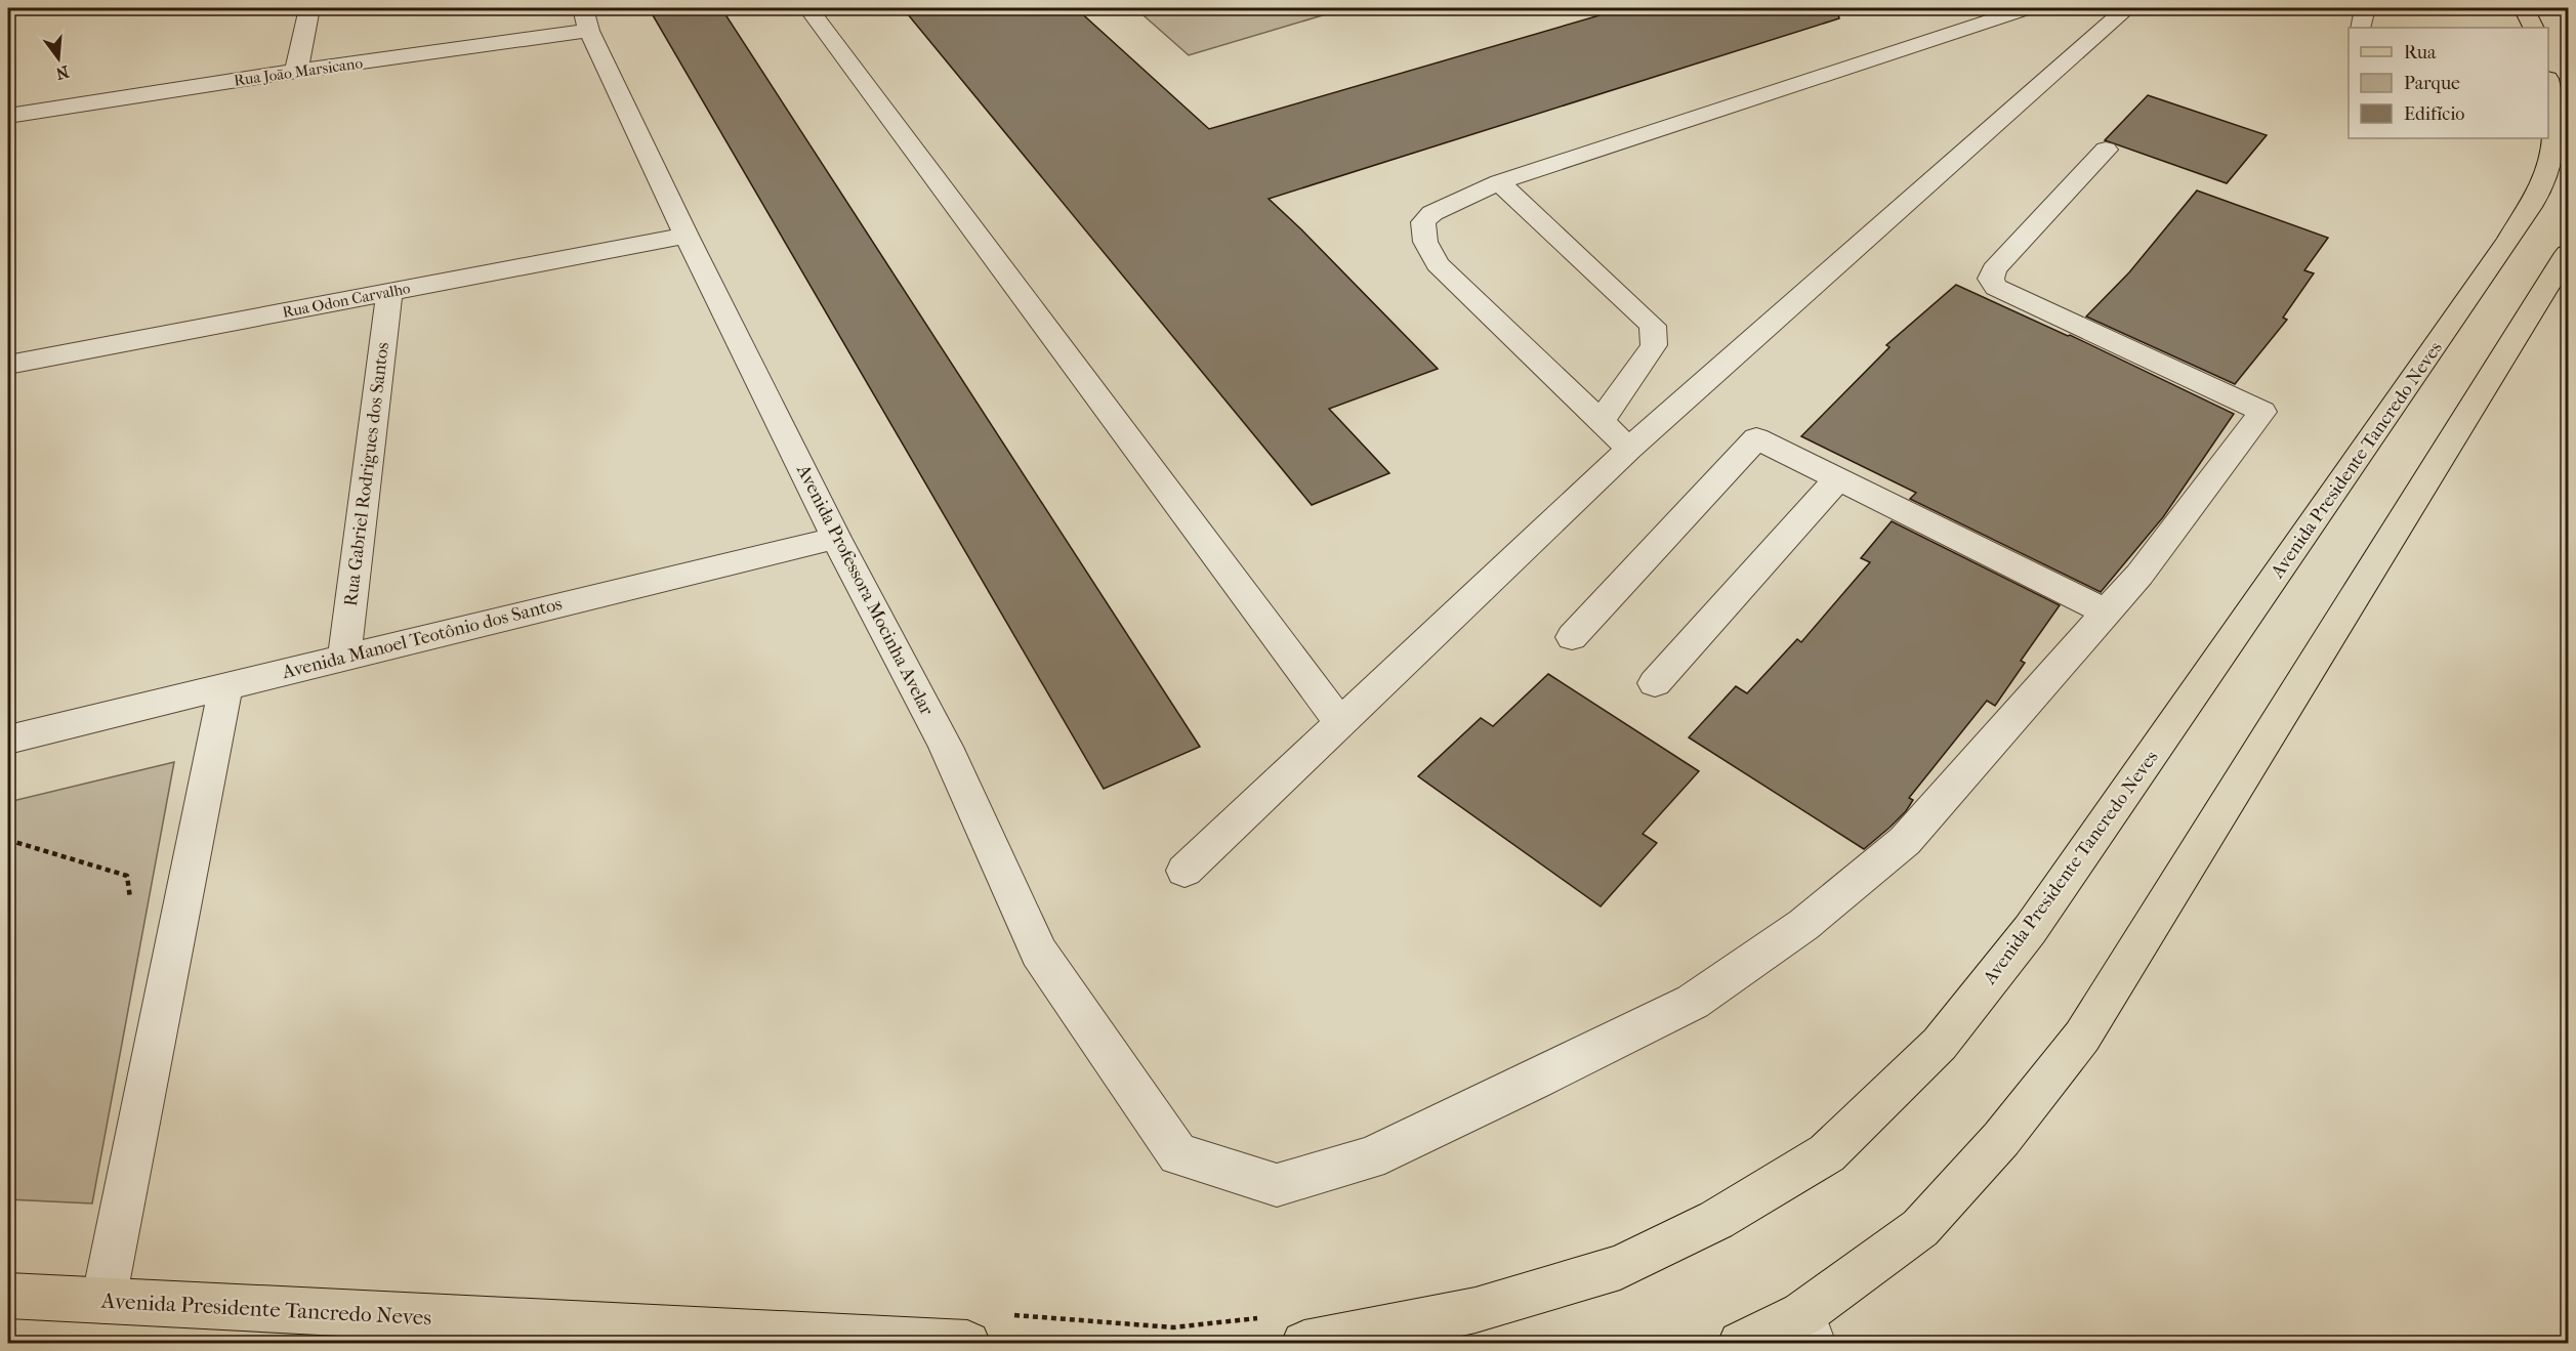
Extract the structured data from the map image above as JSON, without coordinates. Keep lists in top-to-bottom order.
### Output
{
  "streets": {
    "main road": ["Avenida Presidente Tancredo Neves"],
    "street": [
      "Rua João Marsicano",
      "Rua Odon Carvalho",
      "Rua Gabriel Rodrigues dos Santos",
      "Avenida Professora Mocinha Avelar",
      "Avenida Manoel Teotônio dos Santos"
    ]
  },
  "crossings": [
    ["Rua João Marsicano", "Avenida Professora Mocinha Avelar"],
    ["Rua Odon Carvalho", "Rua Gabriel Rodrigues dos Santos"],
    ["Rua Odon Carvalho", "Avenida Professora Mocinha Avelar"],
    ["Rua Gabriel Rodrigues dos Santos", "Avenida Manoel Teotônio dos Santos"],
    ["Avenida Professora Mocinha Avelar", "Avenida Manoel Teotônio dos Santos"]
  ],
  "legend": ["Rua", "Parque", "Edifício"],
  "north": "bottom"
}
